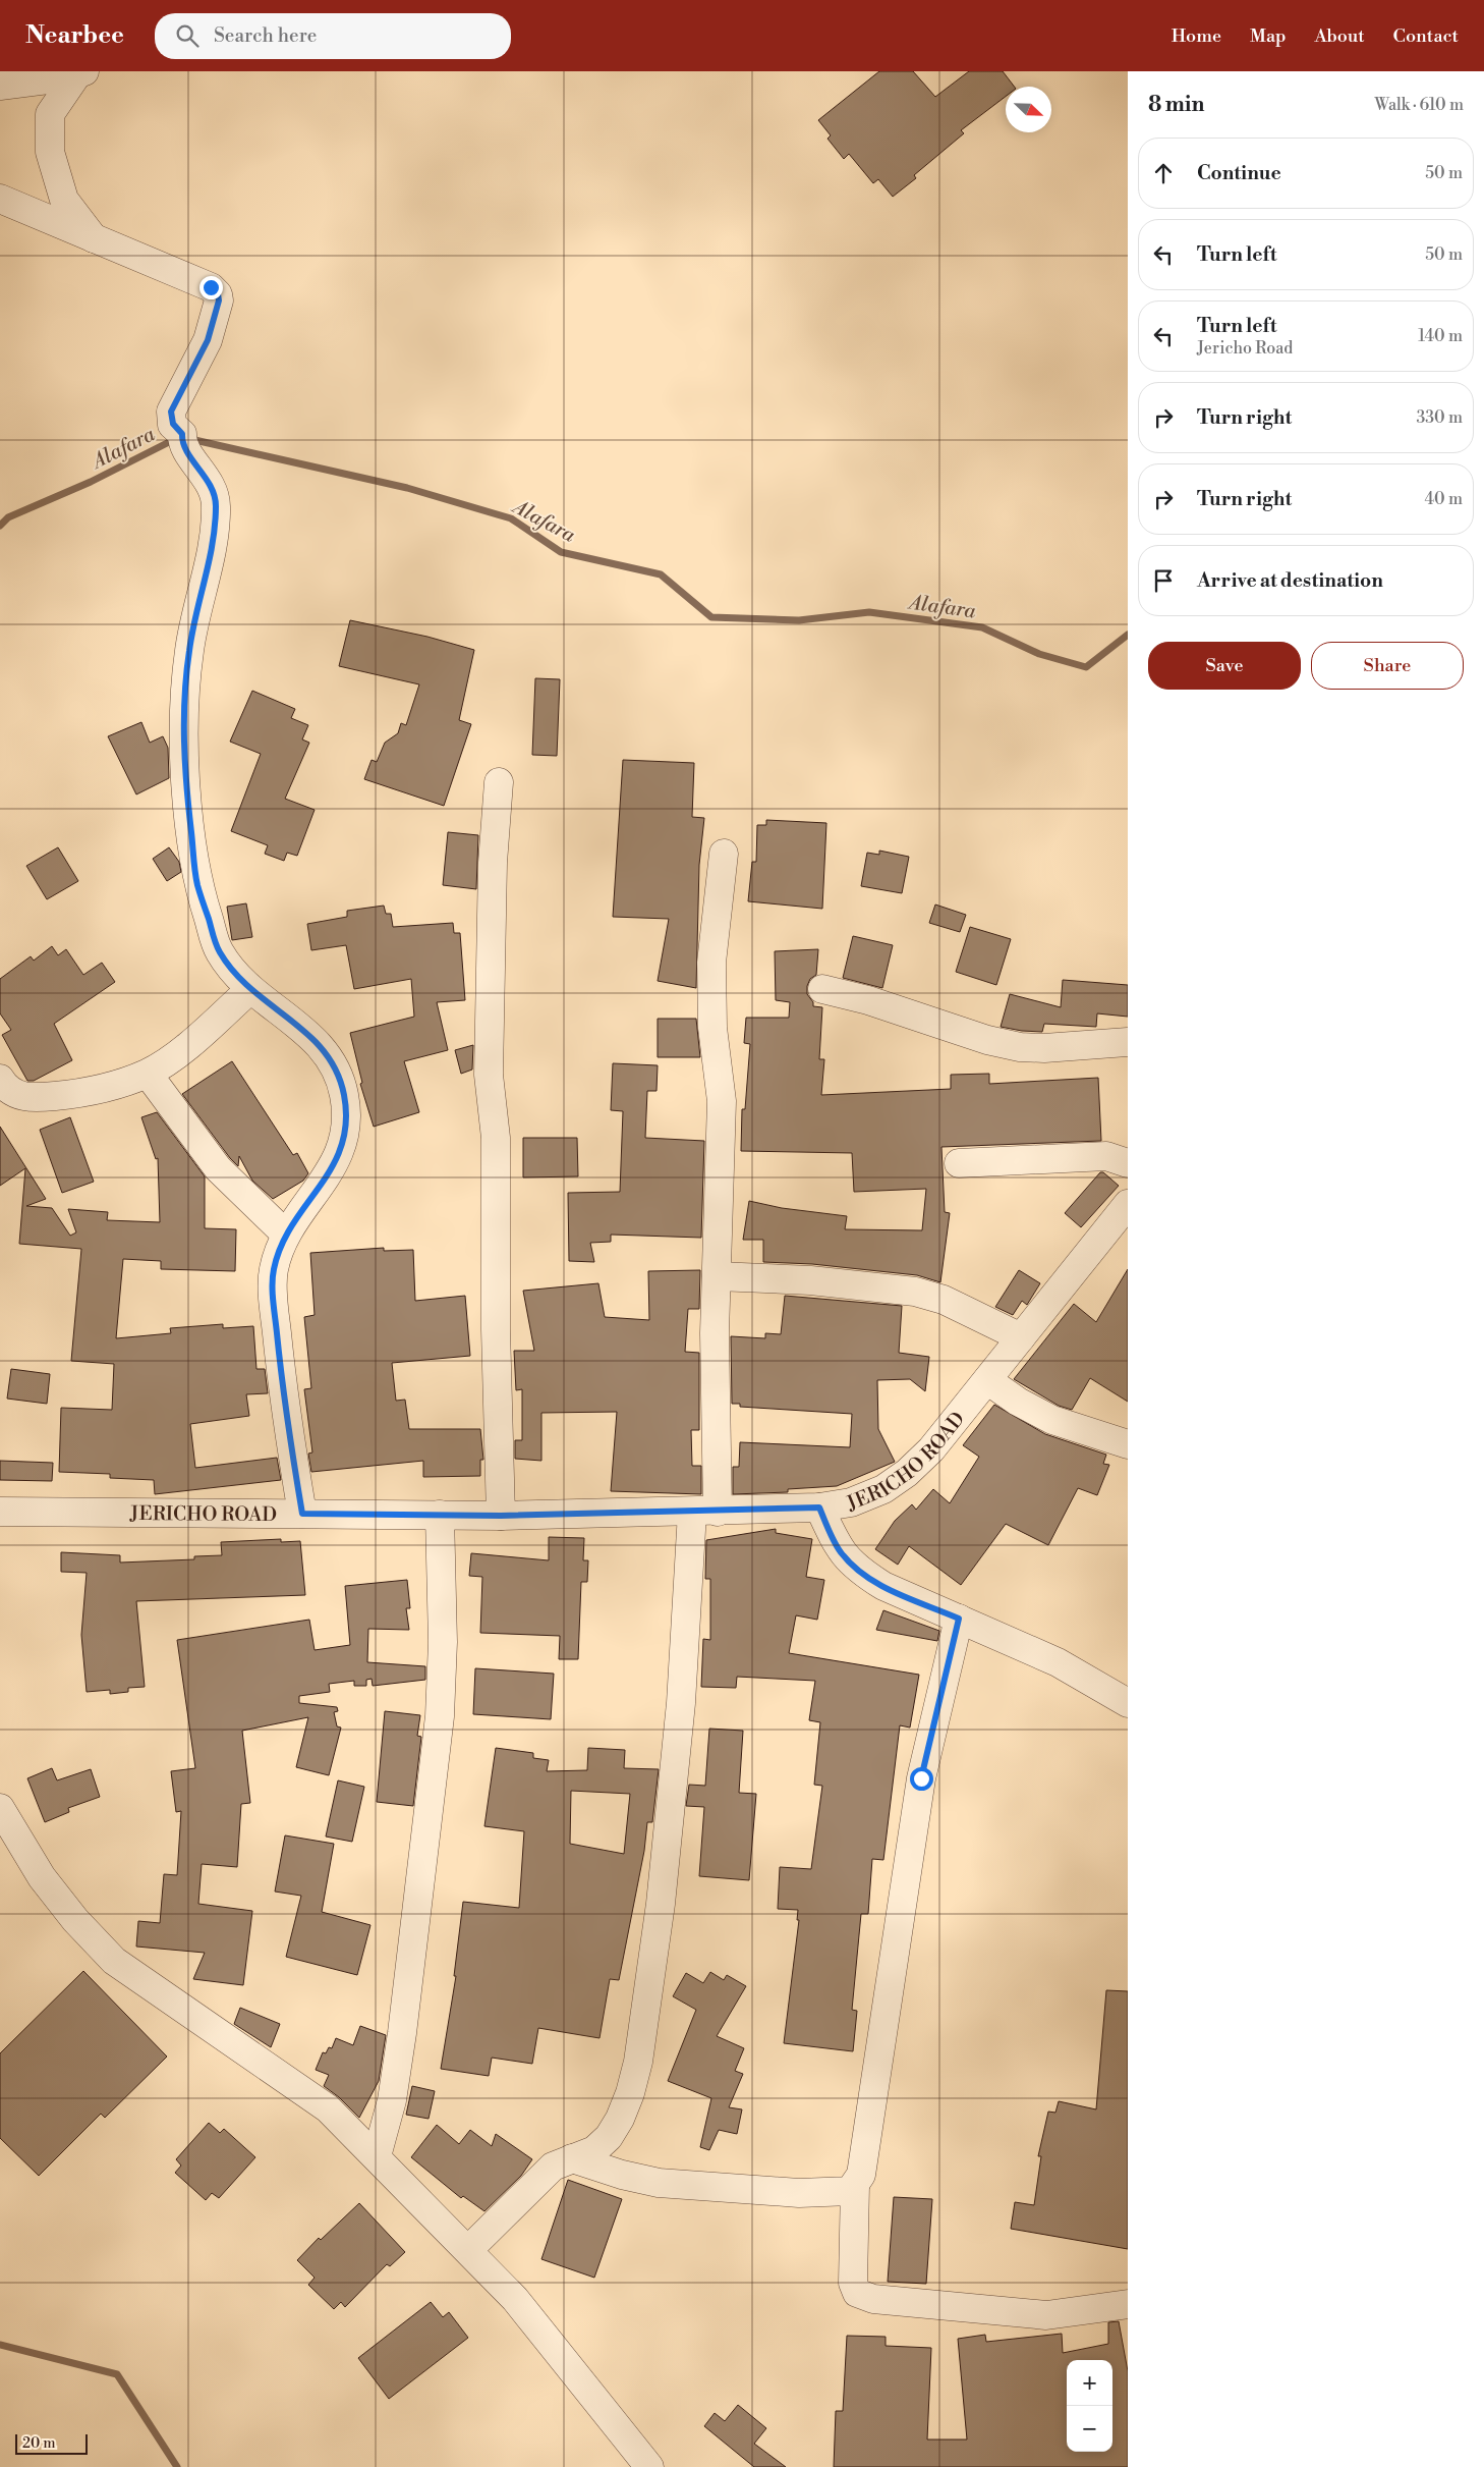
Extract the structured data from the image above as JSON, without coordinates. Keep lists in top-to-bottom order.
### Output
{
  "streets": {
    "street": ["JERICHO ROAD"]
  },
  "water": ["Alafara"],
  "scale_bar": "20 m",
  "north": "bottom right",
  "page": {
    "header": "Nearbee",
    "search": "Search here",
    "nav": [
      "Home",
      "Map",
      "About",
      "Contact"
    ],
    "heading": ["8 min", "Walk · 610 m"],
    "list": [
      ["Continue", "50 m"],
      ["Turn left", "50 m"],
      ["Turn left", "Jericho Road", "140 m"],
      ["Turn right", "330 m"],
      ["Turn right", "40 m"],
      "Arrive at destination"
    ],
    "buttons": ["Save", "Share"],
    "map_buttons": ["+", "−"],
    "scale": "20 m"
  }
}
